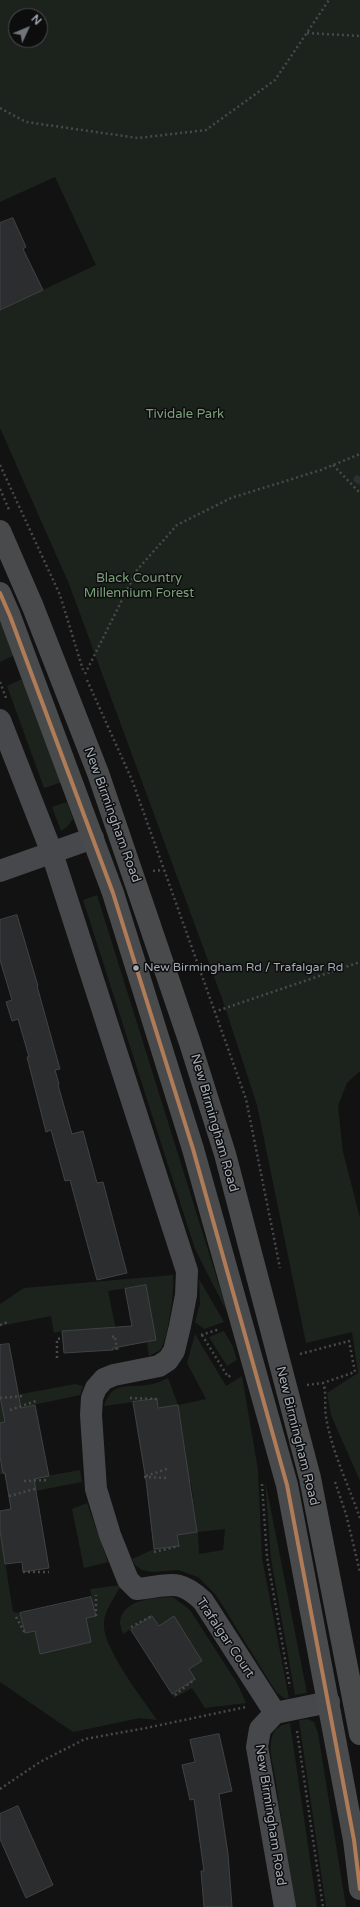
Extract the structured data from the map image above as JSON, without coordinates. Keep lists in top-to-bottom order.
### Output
{
  "streets": {
    "highway": ["New Birmingham Road"],
    "street": ["Trafalgar Court"]
  },
  "crossings": [
    ["New Birmingham Road", "Trafalgar Court"]
  ],
  "parks": ["Tividale Park", "Black Country Millennium Forest"],
  "places": ["New Birmingham Rd / Trafalgar Rd"],
  "north": "top right"
}
